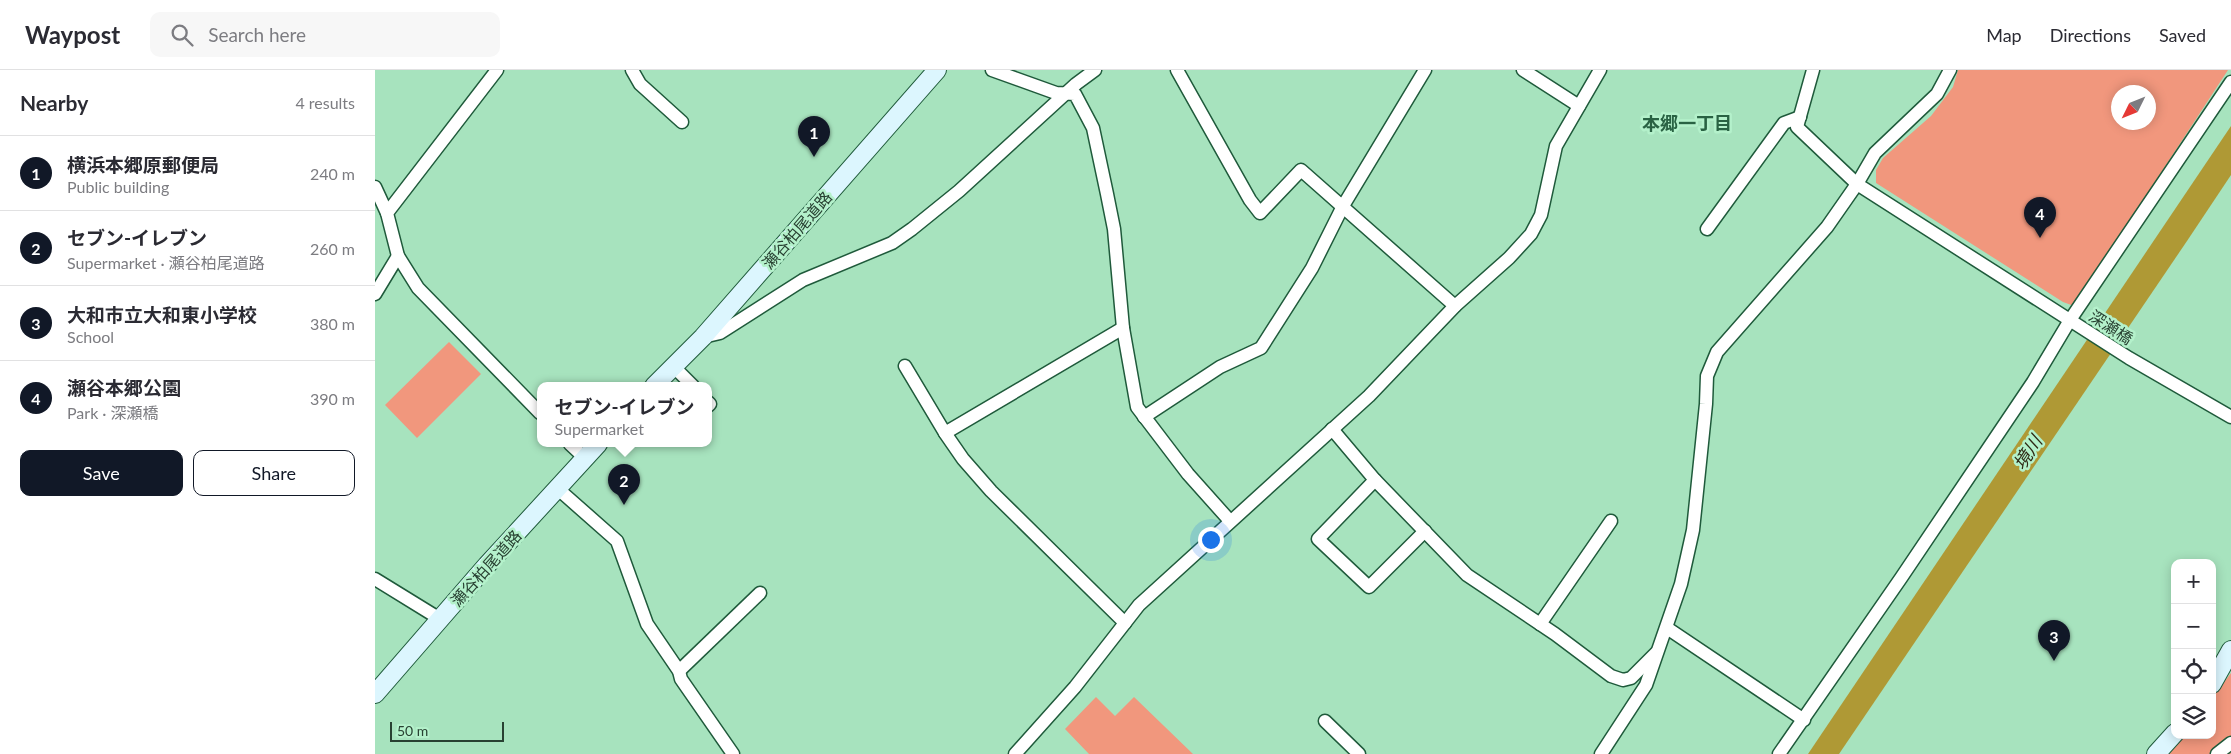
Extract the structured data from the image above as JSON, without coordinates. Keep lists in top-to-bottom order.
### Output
{
  "streets": {
    "main road": ["瀬谷柏尾道路"],
    "street": ["深瀬橋"]
  },
  "districts": ["本郷一丁目"],
  "water": ["境川"],
  "scale_bar": "50 m",
  "north": "bottom left",
  "page": {
    "header": "Waypost",
    "search": "Search here",
    "nav": ["Map", "Directions", "Saved"],
    "heading": ["Nearby", "4 results"],
    "pins": [
      "1",
      "4",
      "2",
      "3"
    ],
    "list": [
      {
        "mark": "1",
        "name": "横浜本郷原郵便局",
        "note": "Public building",
        "value": "240 m"
      },
      {
        "mark": "2",
        "name": "セブン-イレブン",
        "note": "Supermarket · 瀬谷柏尾道路",
        "value": "260 m"
      },
      {
        "mark": "3",
        "name": "大和市立大和東小学校",
        "note": "School",
        "value": "380 m"
      },
      {
        "mark": "4",
        "name": "瀬谷本郷公園",
        "note": "Park · 深瀬橋",
        "value": "390 m"
      }
    ],
    "popup": ["セブン-イレブン", "Supermarket"],
    "buttons": ["Save", "Share"],
    "map_buttons": ["+", "−"],
    "scale": "50 m"
  }
}
